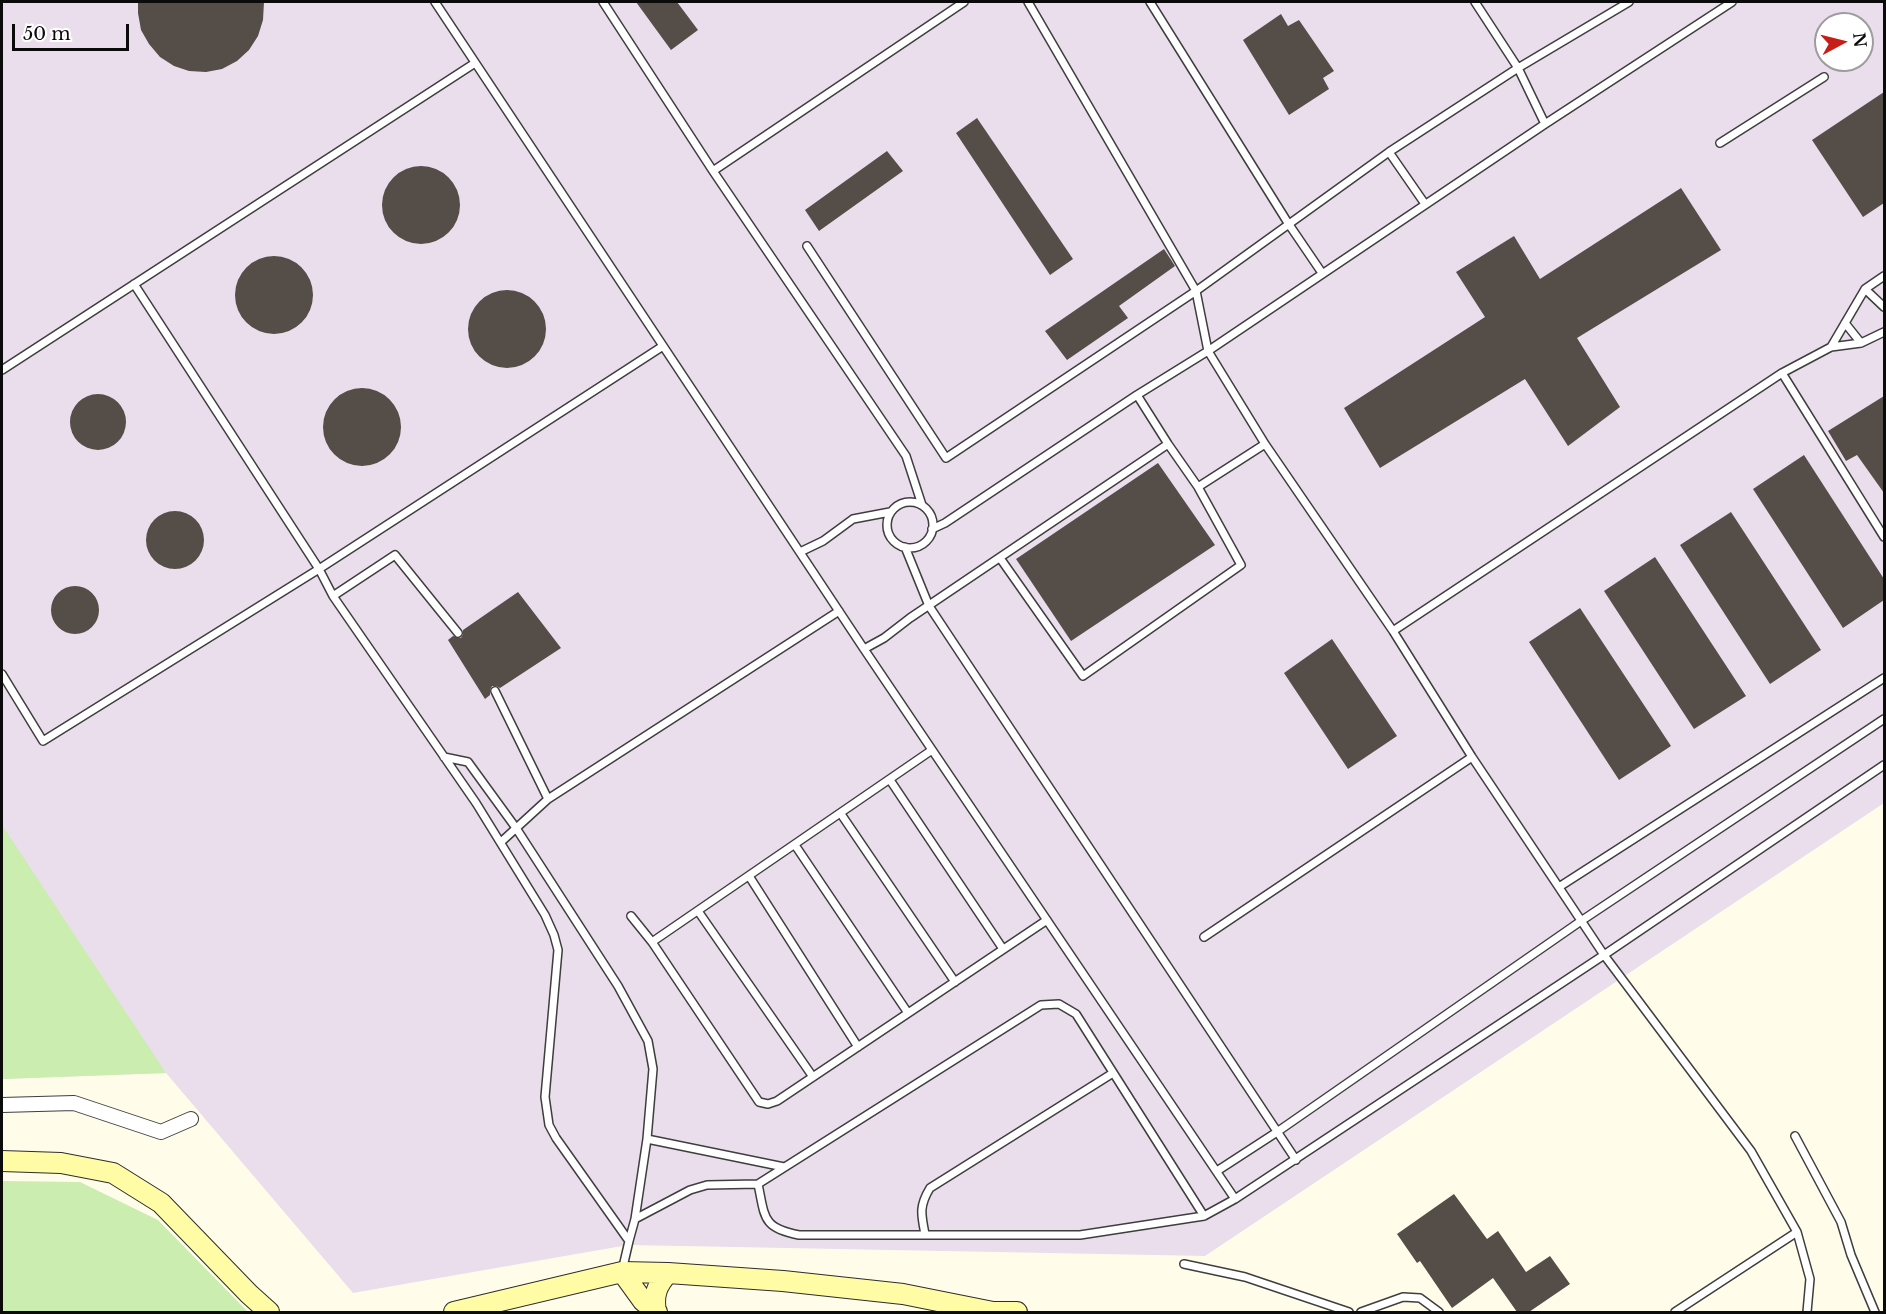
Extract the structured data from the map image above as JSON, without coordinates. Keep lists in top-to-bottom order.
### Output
{
  "scale_bar": "50 m",
  "north": "right"
}
